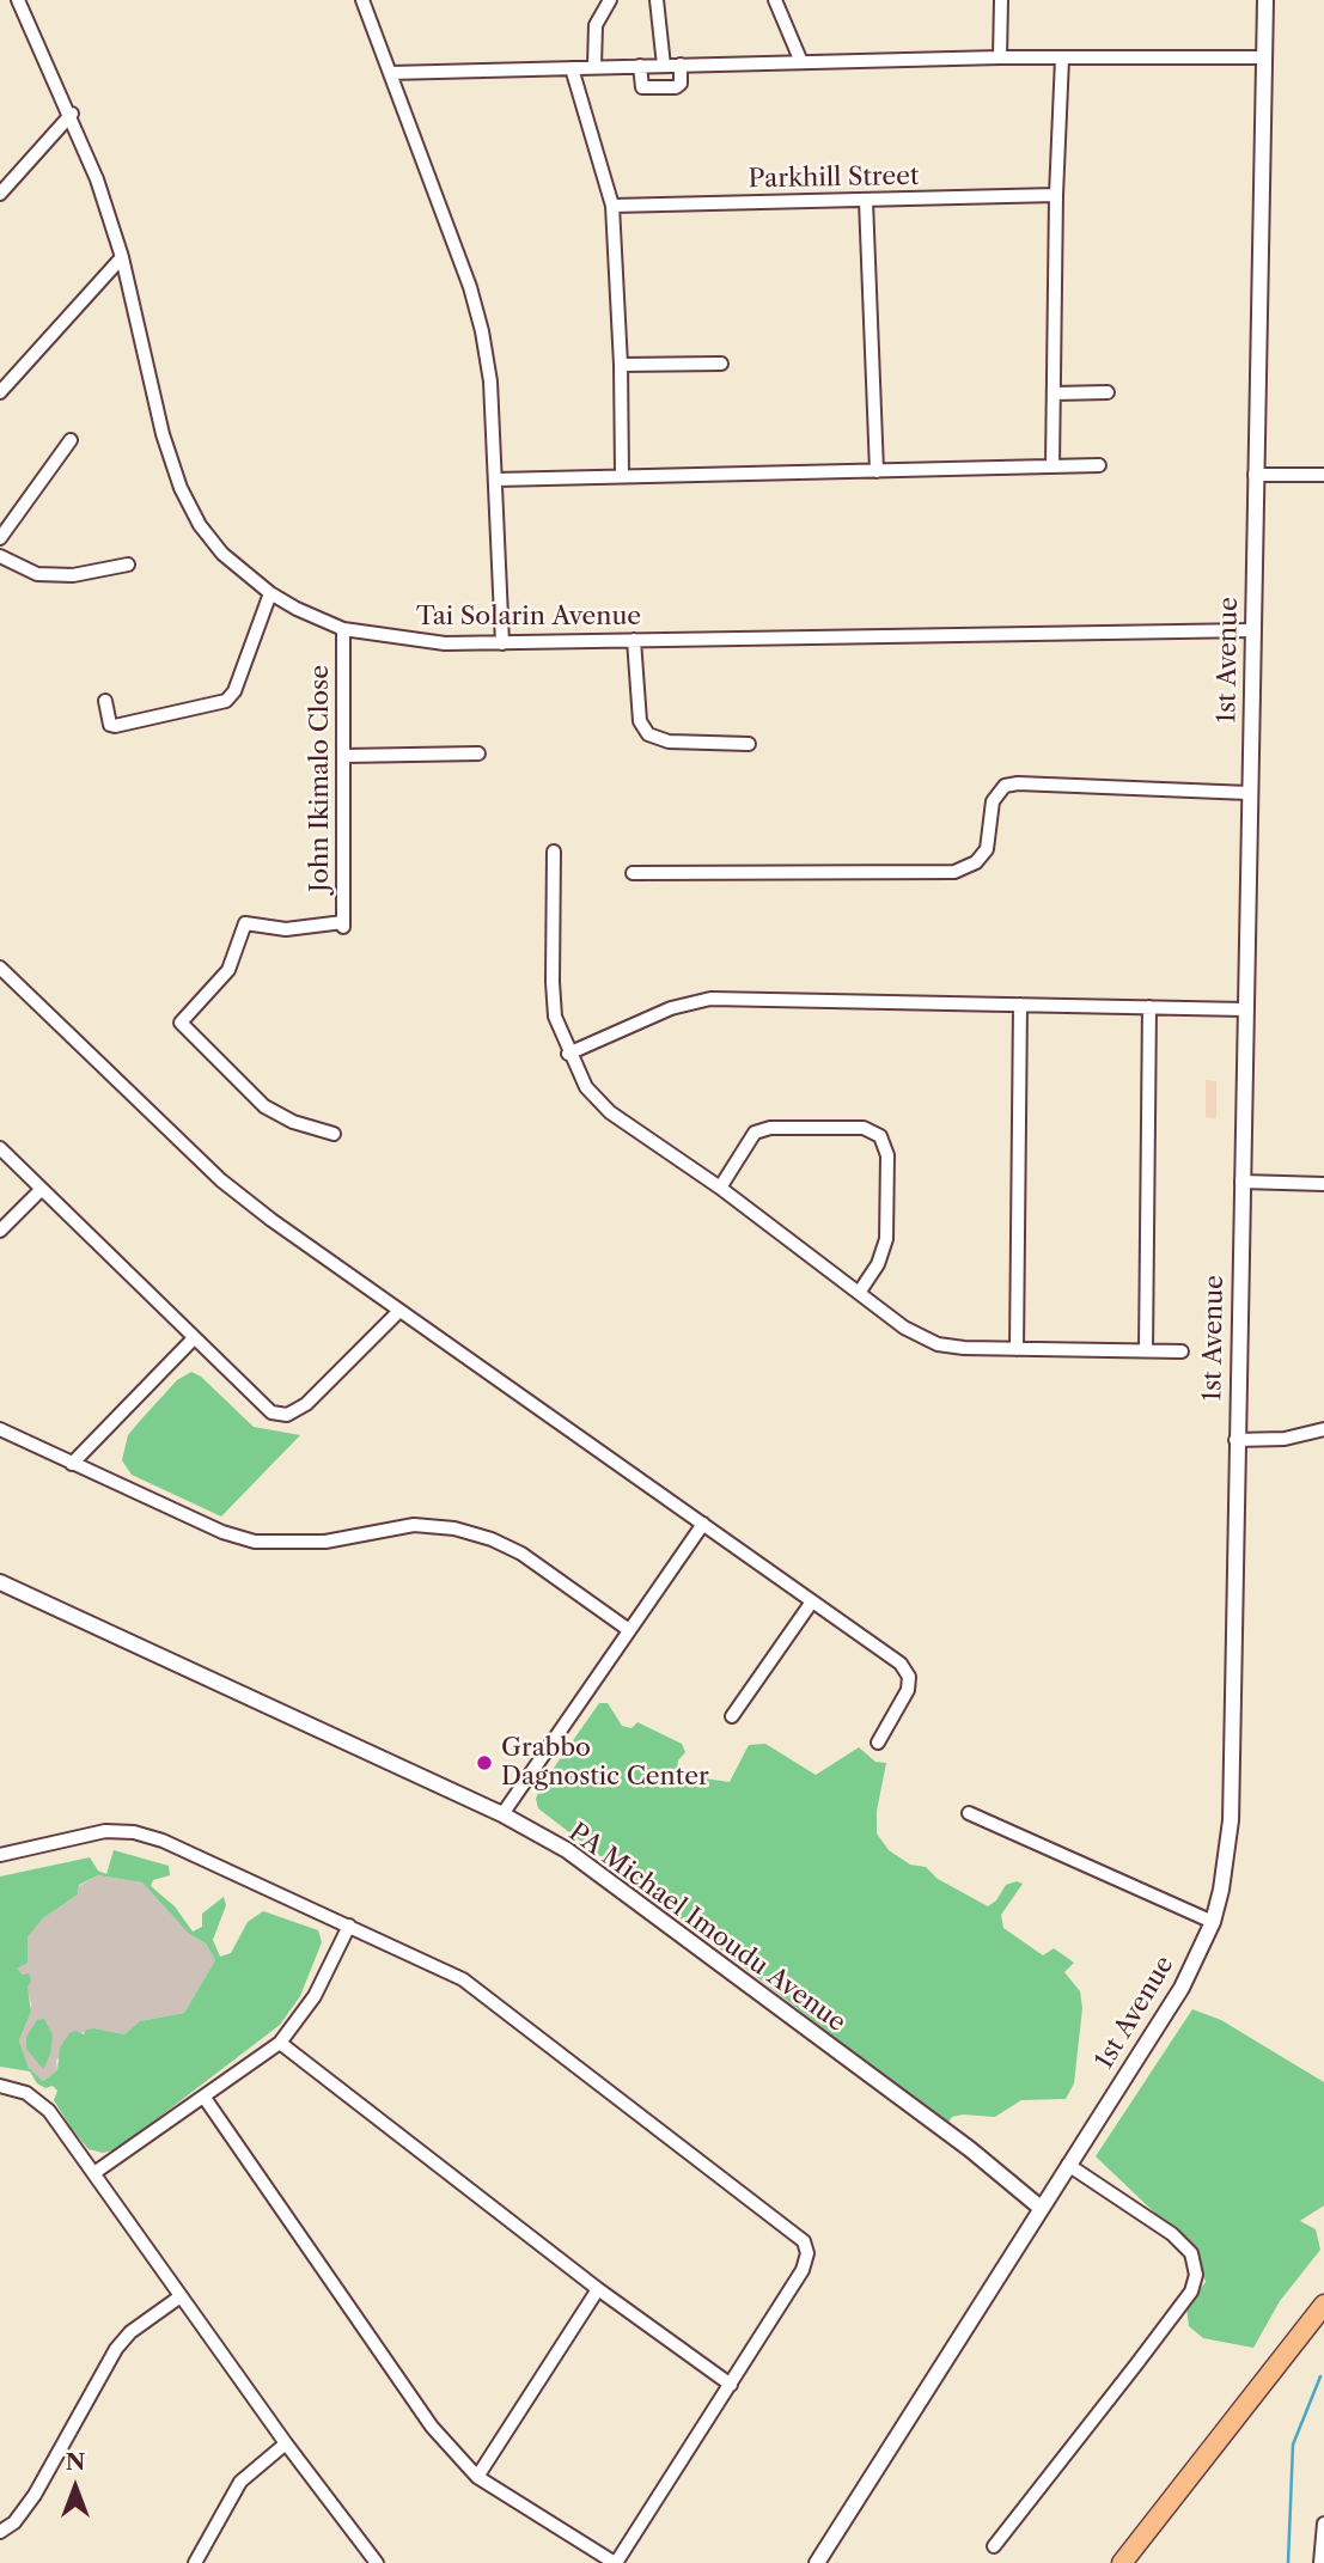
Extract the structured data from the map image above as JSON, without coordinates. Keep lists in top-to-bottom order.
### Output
{
  "streets": {
    "street": [
      "Parkhill Street",
      "Tai Solarin Avenue",
      "1st Avenue",
      "John Ikimalo Close",
      "PA Michael Imoudu Avenue"
    ]
  },
  "crossings": [
    ["Tai Solarin Avenue", "1st Avenue"],
    ["Tai Solarin Avenue", "John Ikimalo Close"],
    ["1st Avenue", "PA Michael Imoudu Avenue"]
  ],
  "places": ["Grabbo Dagnostic Center"],
  "north": "top"
}
